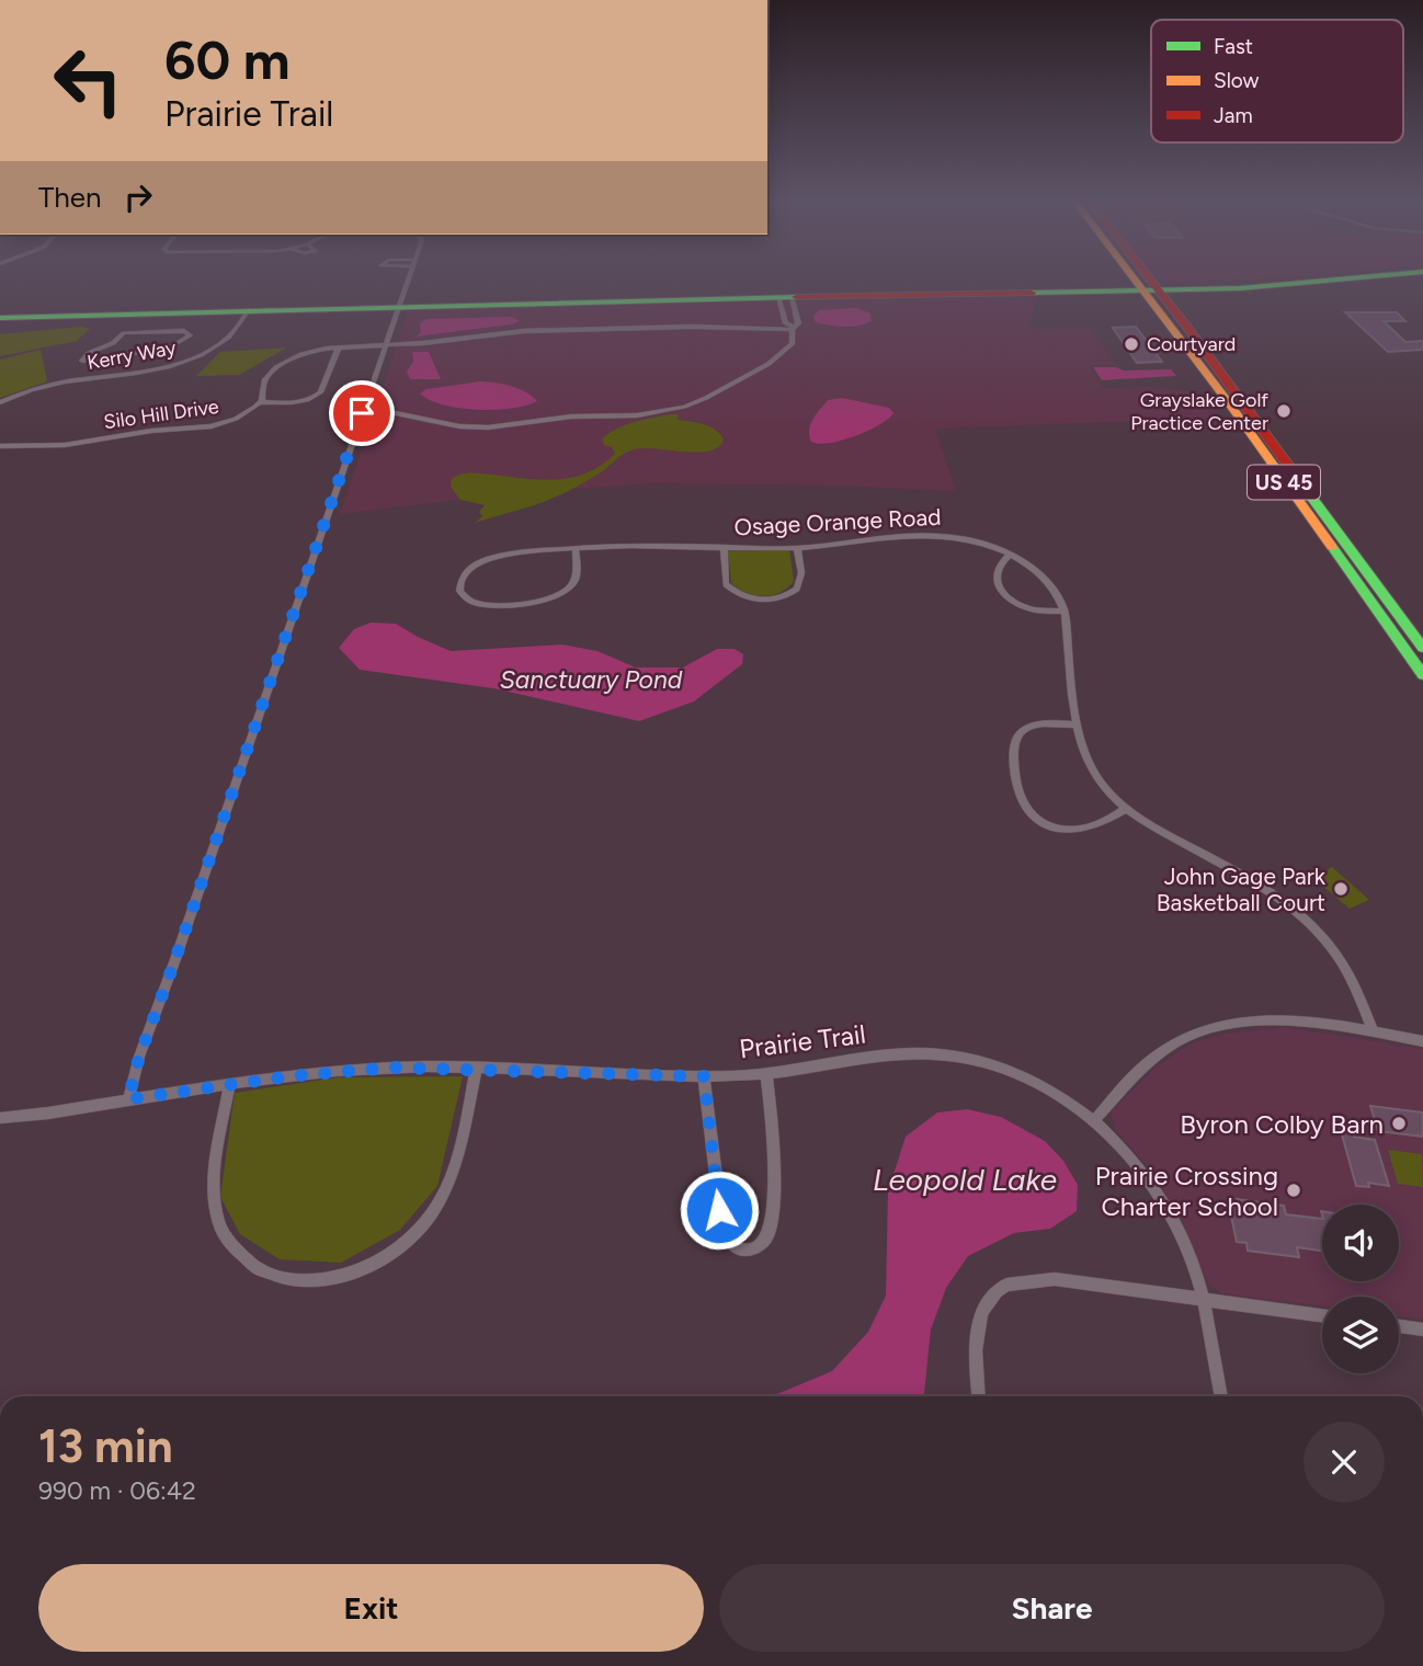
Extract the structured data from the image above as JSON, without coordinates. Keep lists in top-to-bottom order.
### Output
{
  "streets": {
    "main road": ["US 45"],
    "street": [
      "Kerry Way",
      "Silo Hill Drive",
      "Osage Orange Road",
      "Prairie Trail"
    ]
  },
  "water": ["Sanctuary Pond", "Leopold Lake"],
  "places": [
    "Courtyard",
    "Grayslake Golf Practice Center",
    "John Gage Park Basketball Court",
    "Byron Colby Barn",
    "Prairie Crossing Charter School"
  ],
  "legend": ["Fast", "Slow", "Jam"],
  "page": {
    "turn": ["60 m", "Prairie Trail"],
    "then": "Then",
    "heading": ["13 min", "990 m · 06:42"],
    "buttons": ["Exit", "Share"]
  }
}
